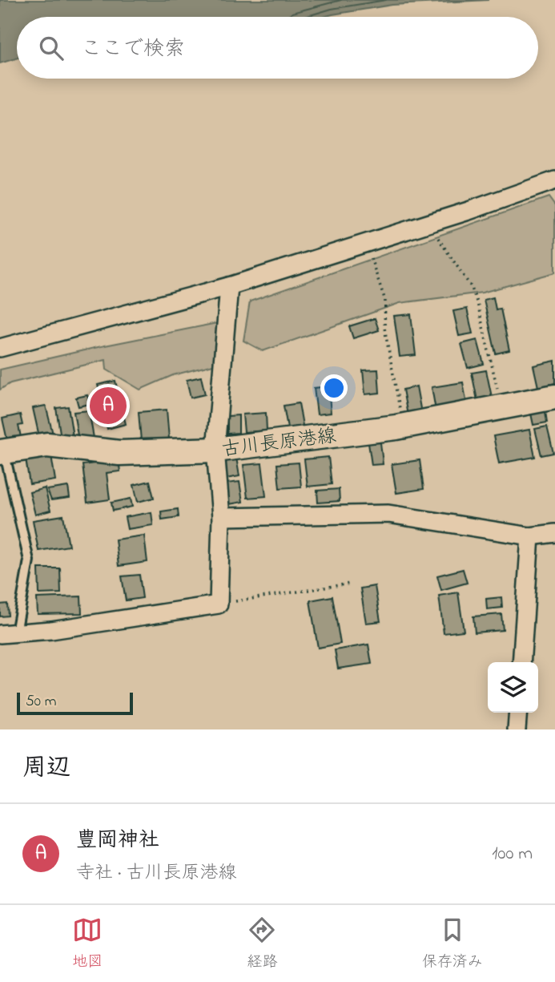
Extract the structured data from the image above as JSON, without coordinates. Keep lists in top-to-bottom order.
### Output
{
  "streets": {
    "main road": ["古川長原港線"]
  },
  "scale_bar": "50 m",
  "page": {
    "search": "ここで検索",
    "pins": "A",
    "scale": "50 m",
    "heading": "周辺",
    "list": [
      {
        "mark": "A",
        "name": "豊岡神社",
        "note": "寺社 · 古川長原港線",
        "value": "100 m"
      }
    ],
    "nav": ["地図", "経路", "保存済み"]
  }
}
